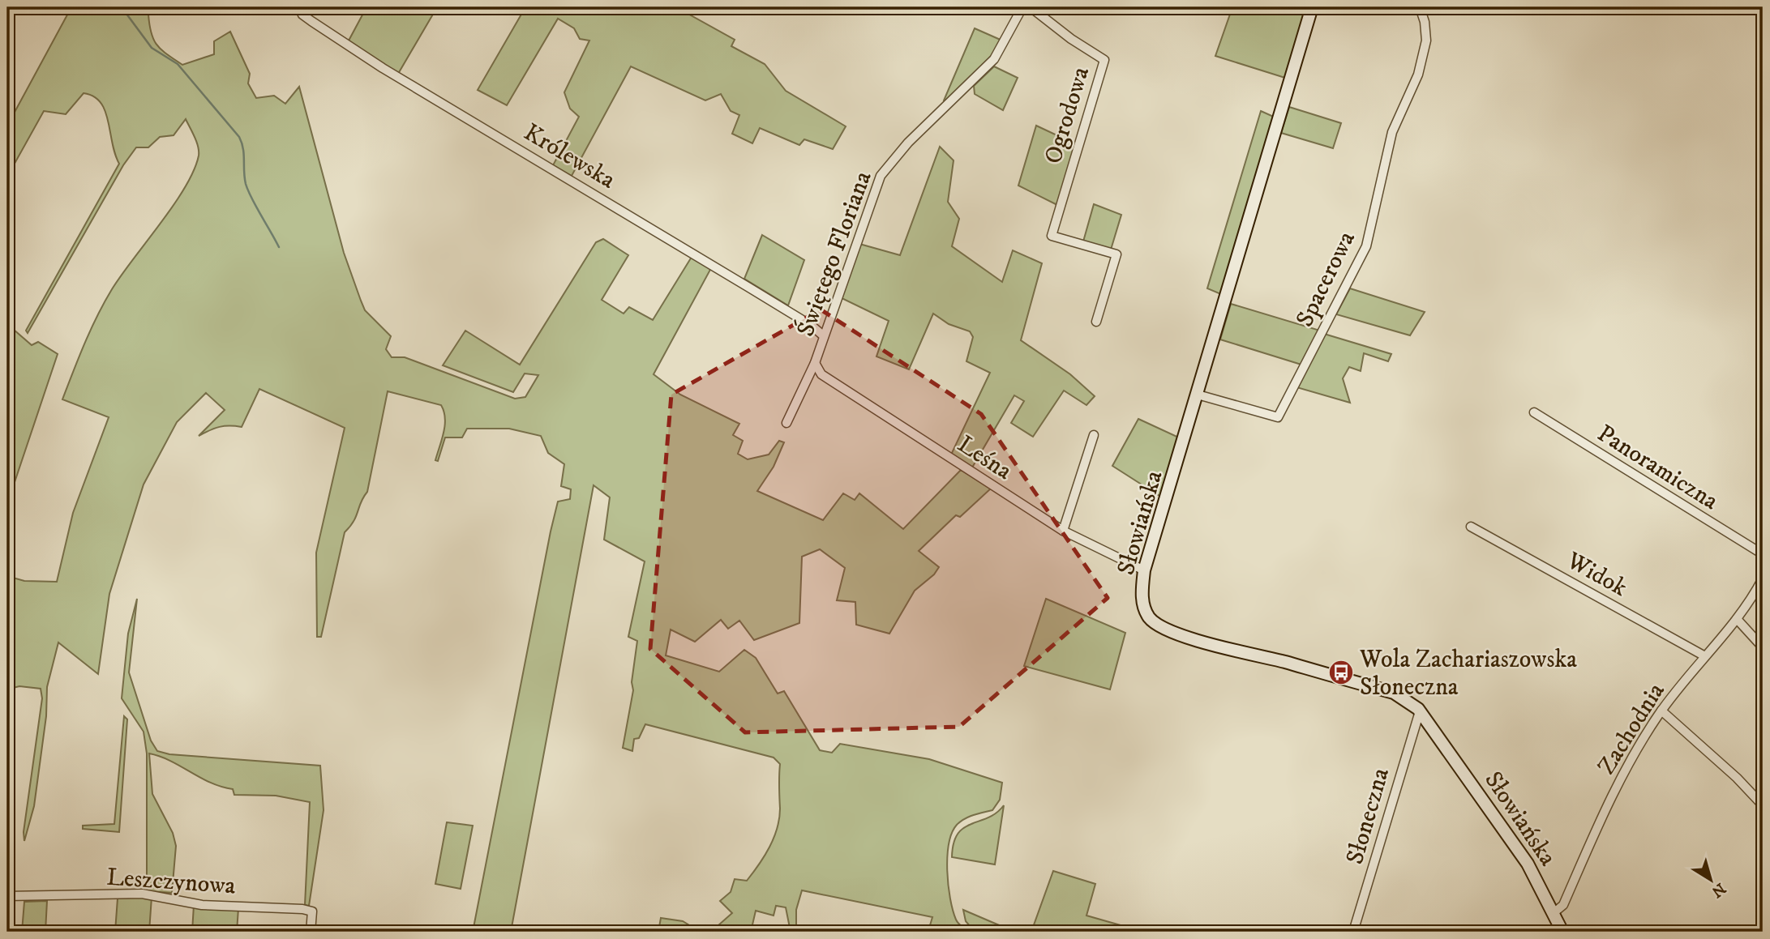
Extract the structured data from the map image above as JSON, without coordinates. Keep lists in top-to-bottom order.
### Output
{
  "streets": {
    "street": [
      "Ogrodowa",
      "Królewska",
      "Świętego Floriana",
      "Spacerowa",
      "Leśna",
      "Panoramiczna",
      "Słowiańska",
      "Widok",
      "Zachodnia",
      "Słoneczna",
      "Leszczynowa"
    ]
  },
  "crossings": [
    ["Królewska", "Świętego Floriana"],
    ["Świętego Floriana", "Leśna"],
    ["Spacerowa", "Słowiańska"],
    ["Leśna", "Słowiańska"],
    ["Słowiańska", "Zachodnia"],
    ["Słowiańska", "Słoneczna"],
    ["Widok", "Zachodnia"]
  ],
  "places": {
    "bus stop": ["Wola Zachariaszowska Słoneczna"]
  },
  "north": "bottom right"
}
